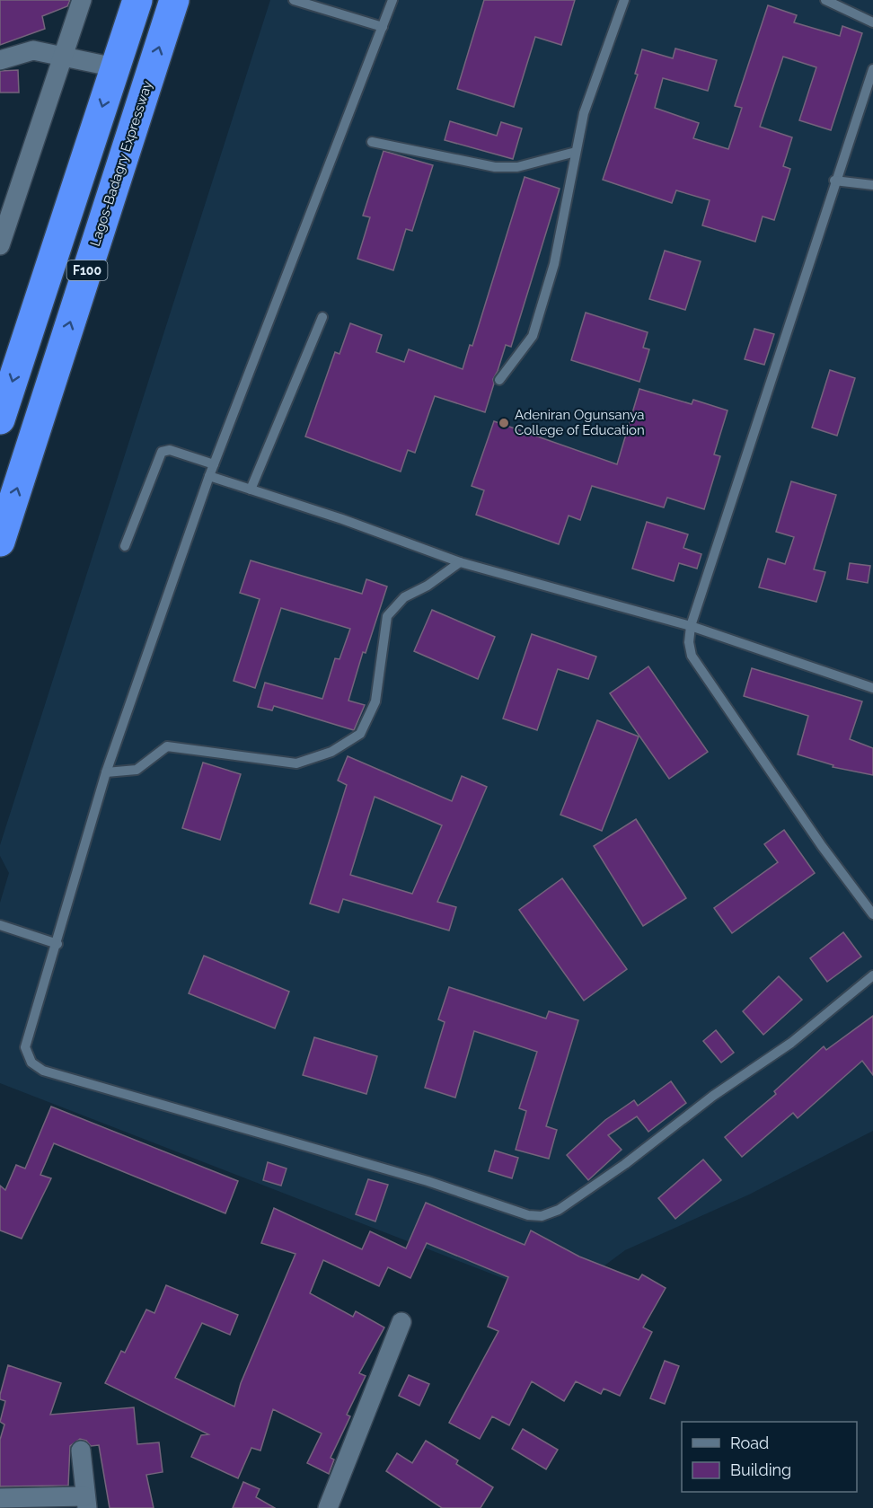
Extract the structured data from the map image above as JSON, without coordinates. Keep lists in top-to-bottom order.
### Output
{
  "streets": {
    "highway": ["Lagos-Badagry Expressway", "F100"]
  },
  "places": ["Adeniran Ogunsanya College of Education"],
  "legend": ["Road", "Building"]
}
